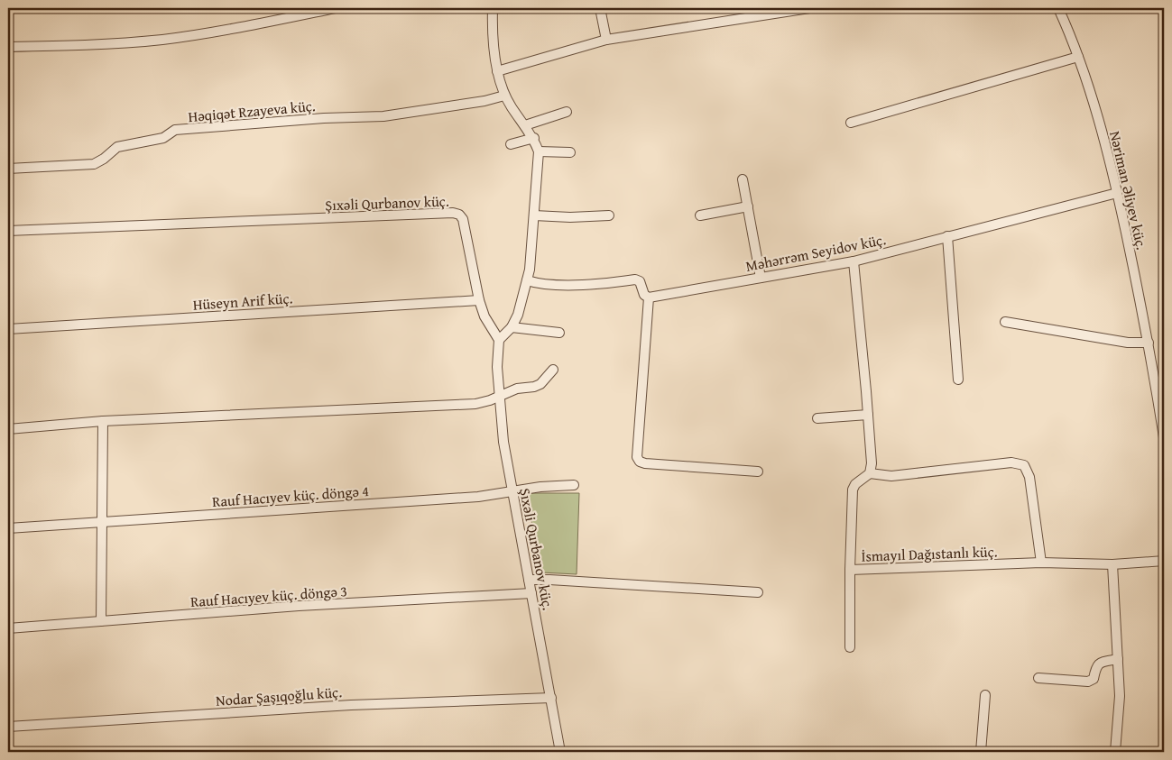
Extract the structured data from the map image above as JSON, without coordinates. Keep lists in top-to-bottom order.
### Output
{
  "streets": {
    "street": [
      "Həqiqət Rzayeva küç.",
      "Nəriman Əliyev küç.",
      "Şıxəli Qurbanov küç.",
      "Məhərrəm Seyidov küç.",
      "Hüseyn Arif küç.",
      "Rauf Hacıyev küç. döngə 4",
      "İsmayıl Dağıstanlı küç.",
      "Rauf Hacıyev küç. döngə 3",
      "Nodar Şaşıqoğlu küç."
    ]
  },
  "crossings": [
    ["Nəriman Əliyev küç.", "Məhərrəm Seyidov küç."],
    ["Şıxəli Qurbanov küç.", "Hüseyn Arif küç."],
    ["Şıxəli Qurbanov küç.", "Rauf Hacıyev küç. döngə 4"],
    ["Şıxəli Qurbanov küç.", "Rauf Hacıyev küç. döngə 3"],
    ["Şıxəli Qurbanov küç.", "Nodar Şaşıqoğlu küç."]
  ]
}
